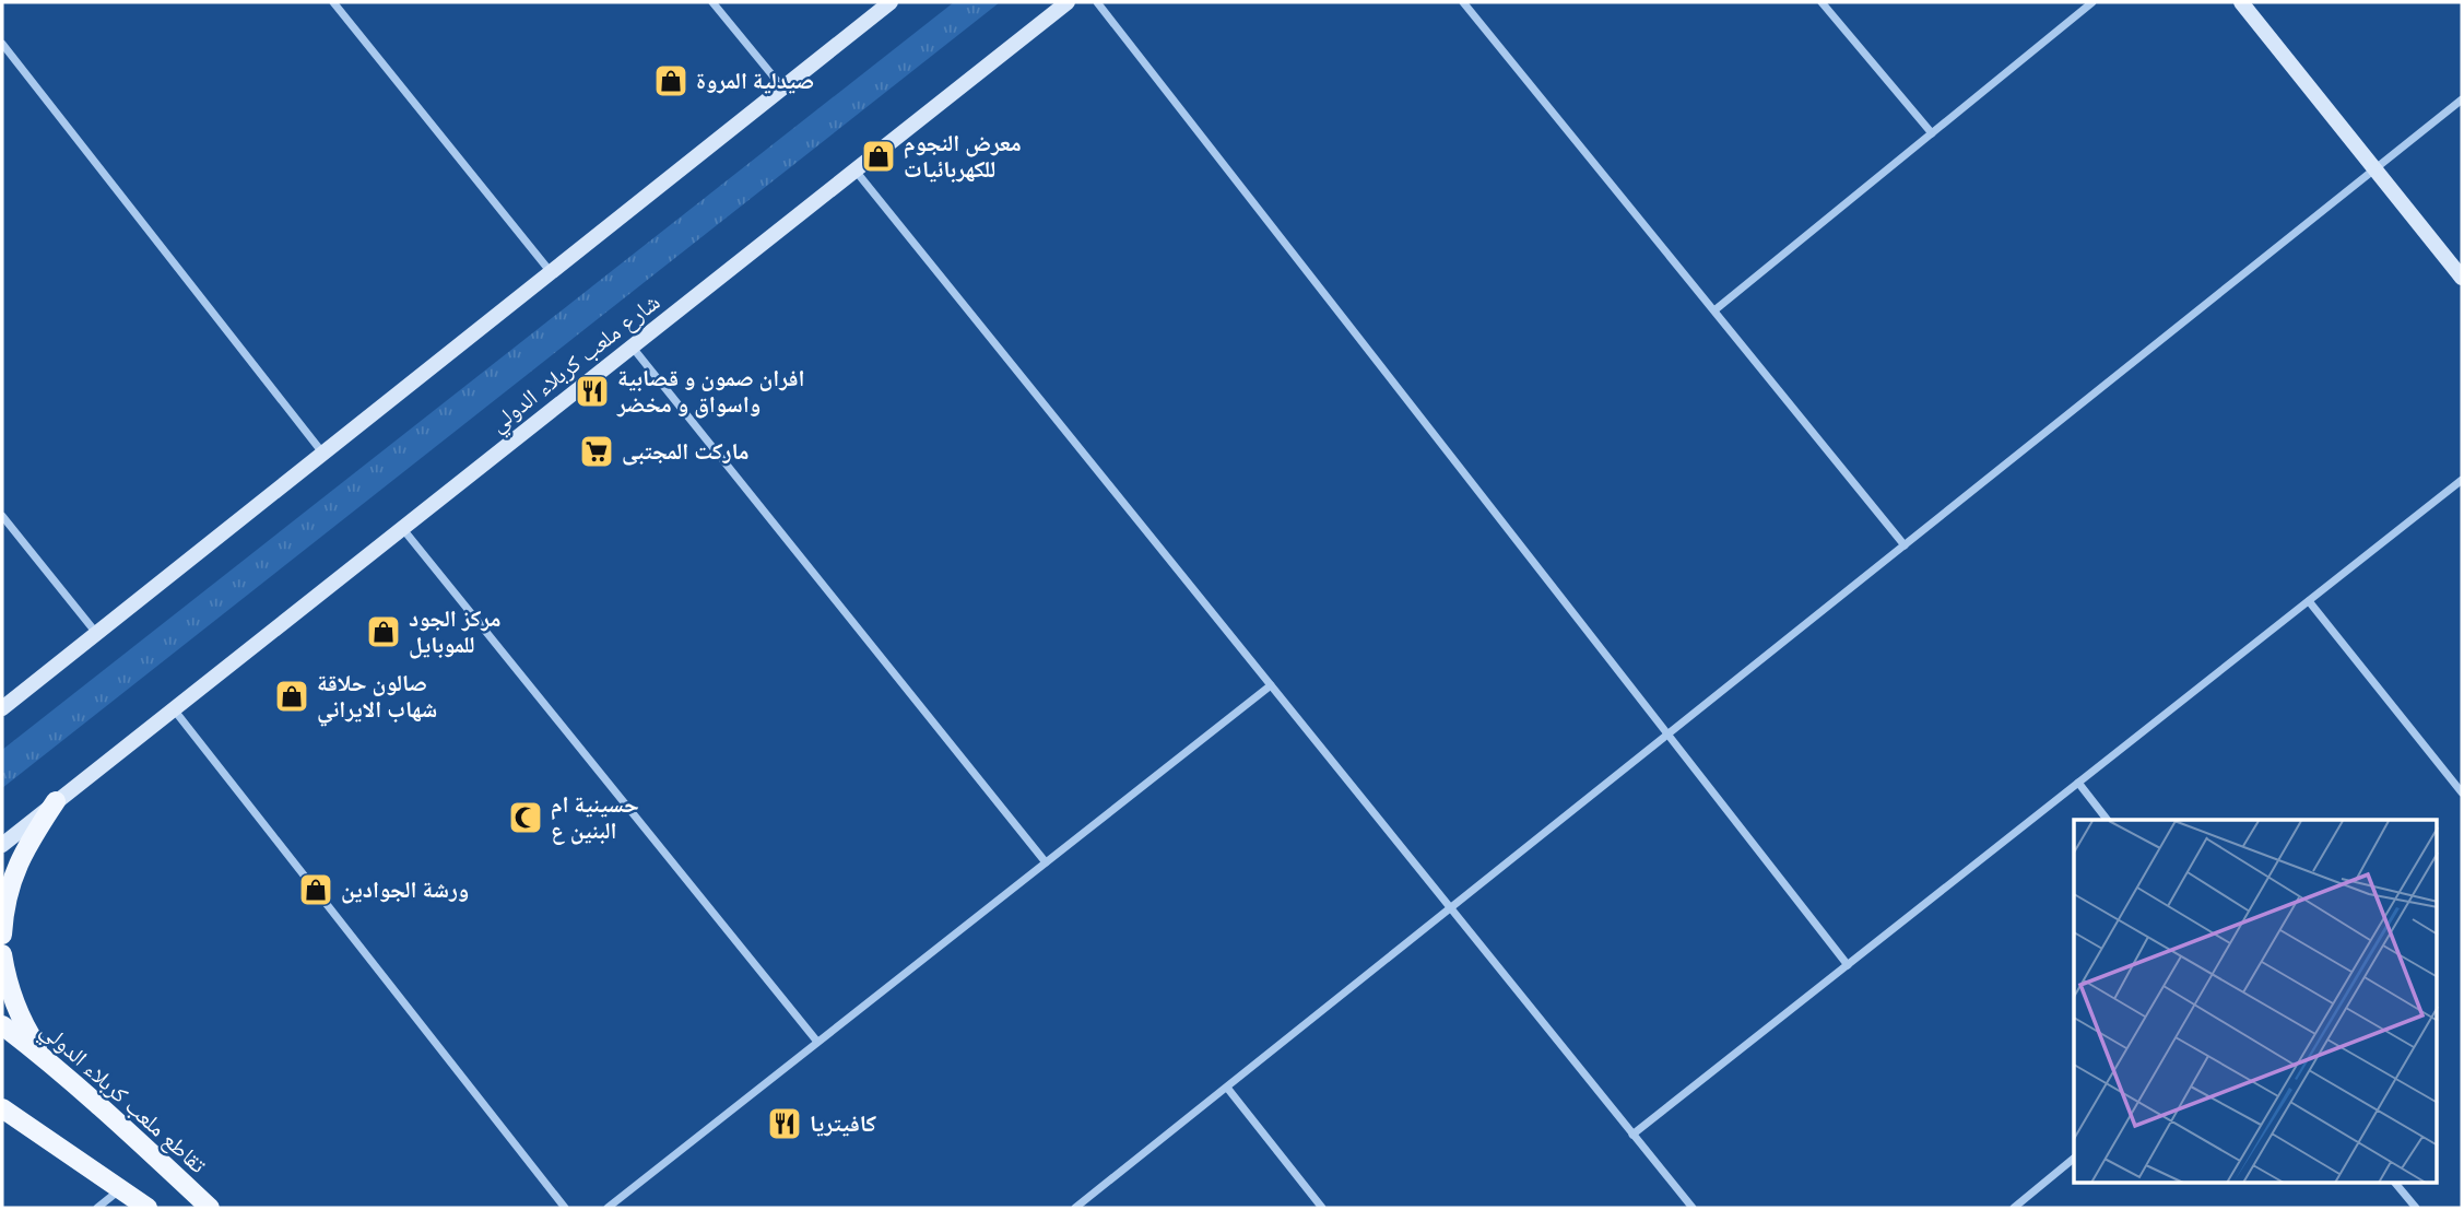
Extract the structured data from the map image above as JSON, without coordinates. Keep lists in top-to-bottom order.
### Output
{
  "streets": {
    "main road": ["شارع ملعب كربلاء الدولي", "تقاطع ملعب كربلاء الدولي"]
  },
  "places": {
    "shop": [
      "صيدلية المروة",
      "معرض النجوم للكهربائيات",
      "مركز الجود للموبايل",
      "صالون حلاقة شهاب الايراني",
      "ورشة الجوادين"
    ],
    "restaurant": ["افران صمون و قصابية واسواق و مخضر", "كافيتريا"],
    "supermarket": ["ماركت المجتبى"],
    "mosque": ["حسينية ام البنين ع"]
  }
}
